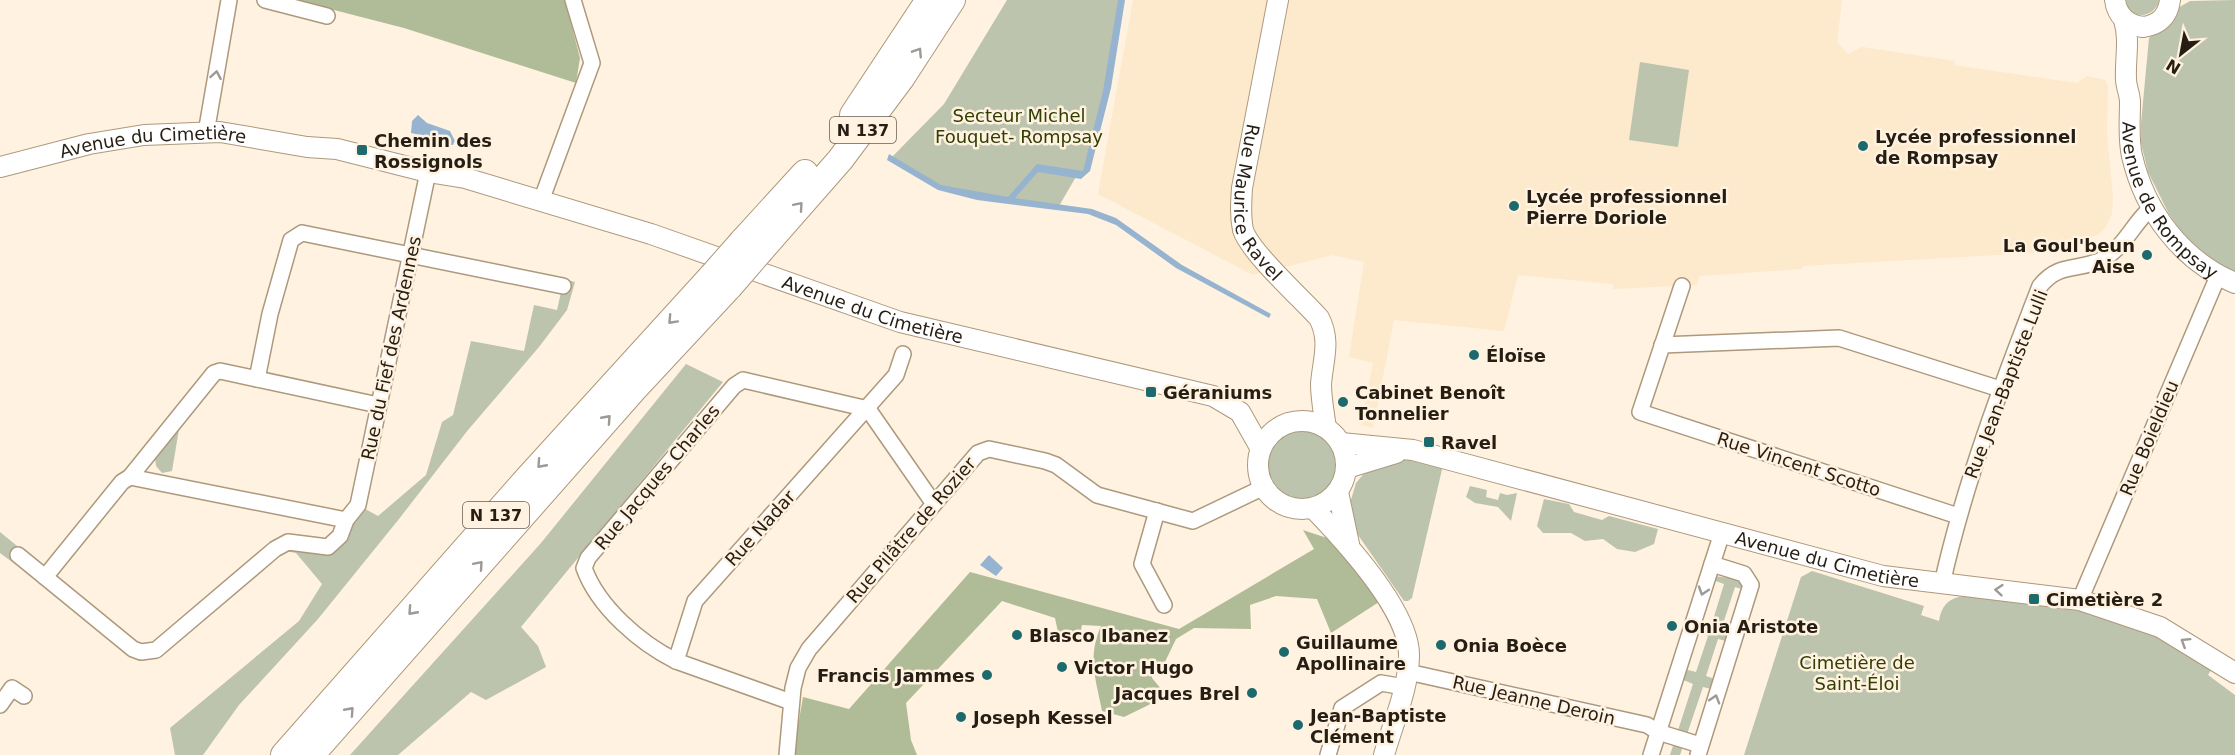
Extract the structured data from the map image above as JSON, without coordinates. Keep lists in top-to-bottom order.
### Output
{
  "streets": {
    "highway": ["N 137"],
    "street": [
      "Avenue du Cimetière",
      "Avenue de Rompsay",
      "Rue Maurice Ravel",
      "Rue du Fief des Ardennes",
      "Rue Jean-Baptiste Lulli",
      "Rue Boieldieu",
      "Rue Vincent Scotto",
      "Rue Jacques Charles",
      "Rue Nadar",
      "Rue Pilâtre de Rozier",
      "Rue Jeanne Deroin"
    ]
  },
  "crossings": [
    ["Avenue du Cimetière", "Rue Maurice Ravel"],
    ["Avenue du Cimetière", "Rue du Fief des Ardennes"],
    ["Avenue du Cimetière", "Rue Jean-Baptiste Lulli"],
    ["Avenue du Cimetière", "Rue Boieldieu"],
    ["Avenue du Cimetière", "Rue Pilâtre de Rozier"],
    ["Avenue de Rompsay", "Rue Jean-Baptiste Lulli"],
    ["Avenue de Rompsay", "Rue Boieldieu"],
    ["Rue Maurice Ravel", "Rue Pilâtre de Rozier"],
    ["Rue Jean-Baptiste Lulli", "Rue Vincent Scotto"],
    ["Rue Jacques Charles", "Rue Nadar"],
    ["Rue Jacques Charles", "Rue Pilâtre de Rozier"]
  ],
  "parks": ["Secteur Michel Fouquet- Rompsay", "Cimetière de Saint-Éloi"],
  "places": {
    "other": [
      "Lycée professionnel de Rompsay",
      "Lycée professionnel Pierre Doriole",
      "La Goul'beun Aise",
      "Éloïse",
      "Cabinet Benoît Tonnelier",
      "Onia Aristote",
      "Blasco Ibanez",
      "Onia Boèce",
      "Guillaume Apollinaire",
      "Victor Hugo",
      "Francis Jammes",
      "Jacques Brel",
      "Joseph Kessel",
      "Jean-Baptiste Clément"
    ],
    "transit": [
      "Chemin des Rossignols",
      "Géraniums",
      "Ravel",
      "Cimetière 2"
    ]
  },
  "north": "bottom left"
}
